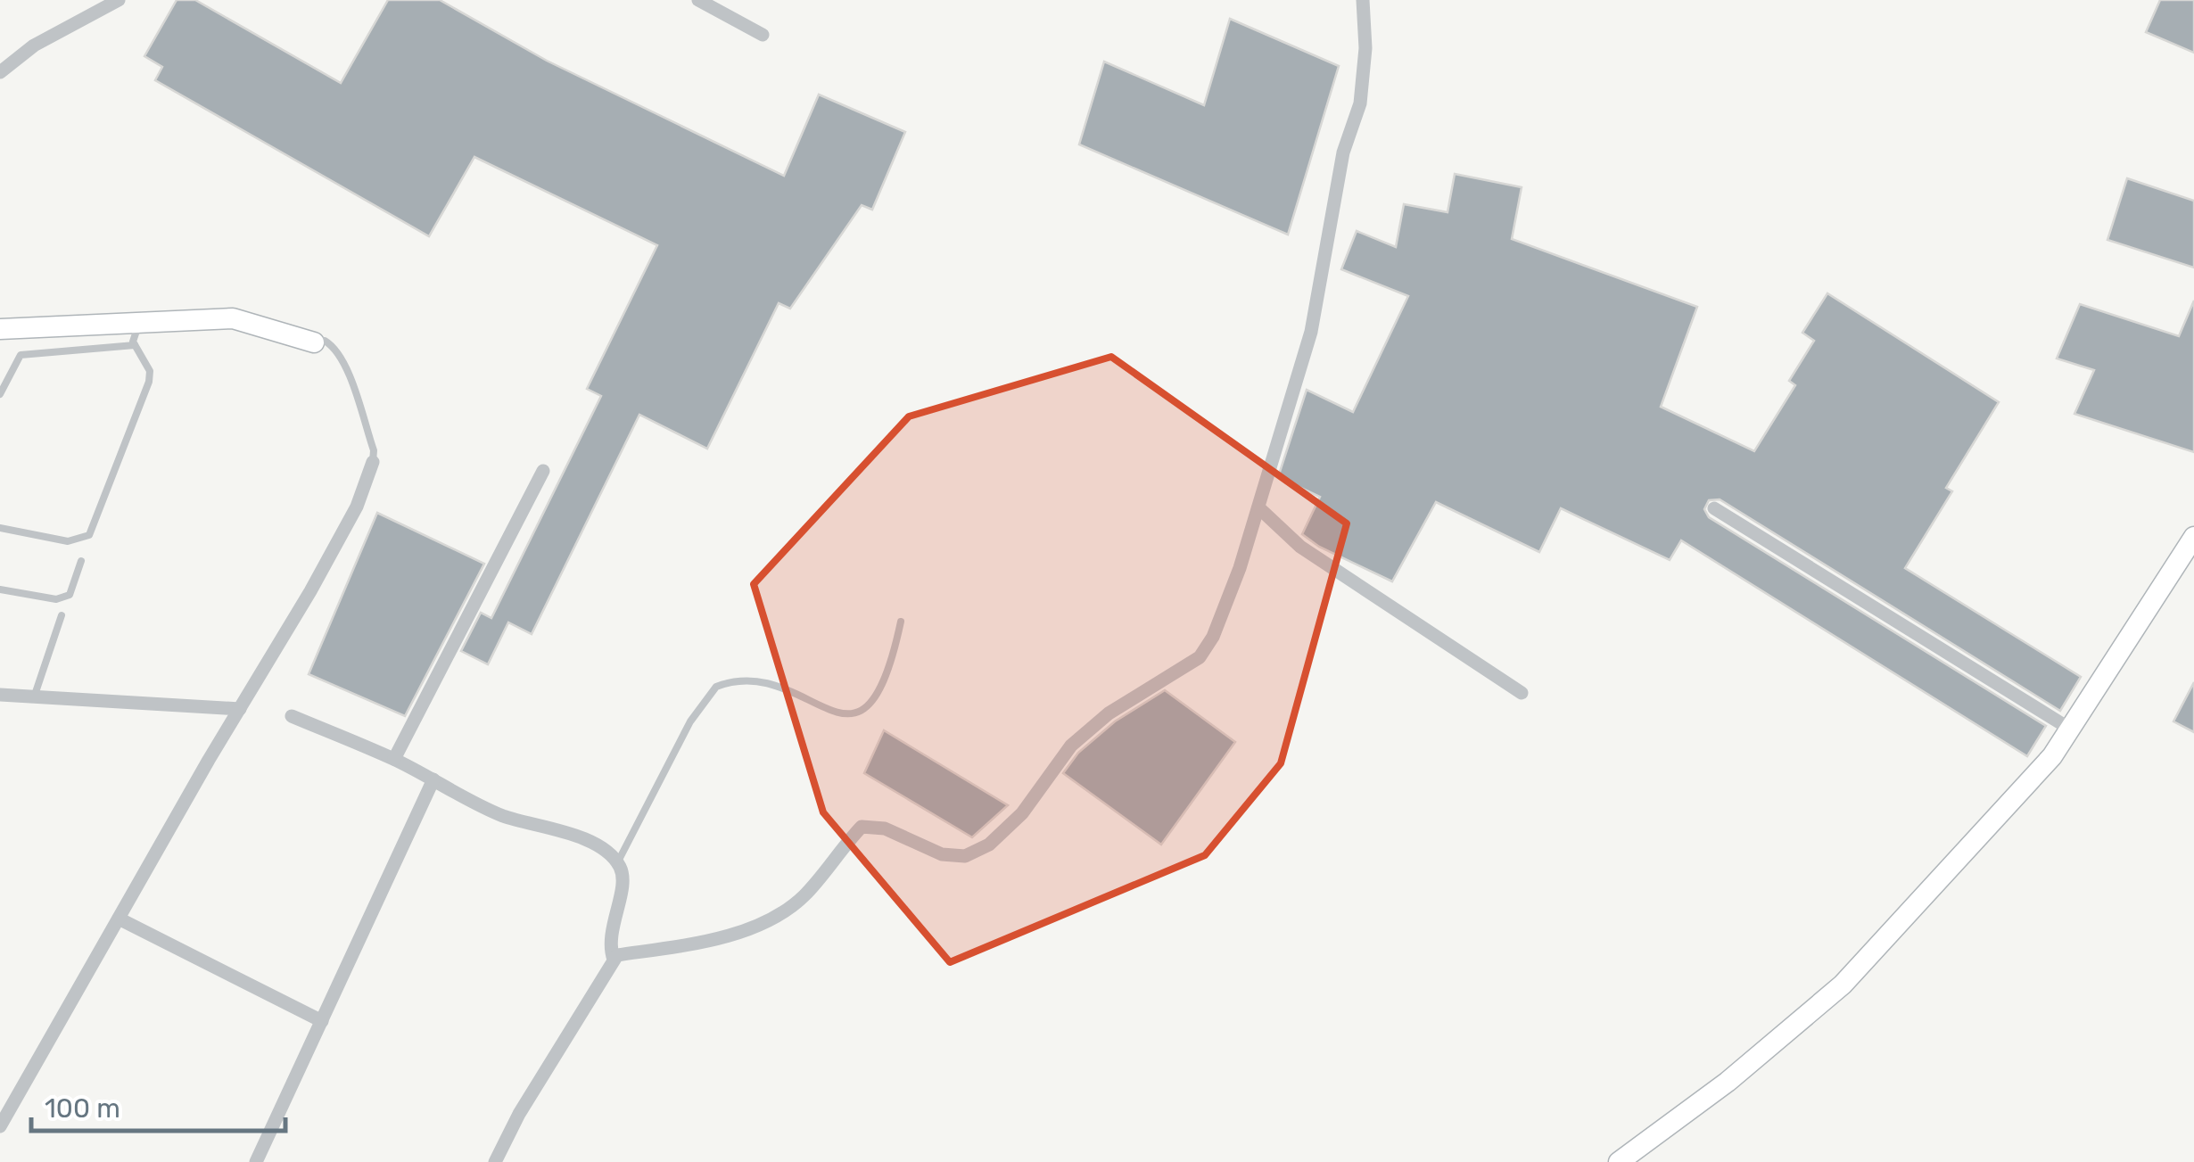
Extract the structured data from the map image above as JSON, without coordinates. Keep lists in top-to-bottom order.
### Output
{
  "scale_bar": "100 m"
}
